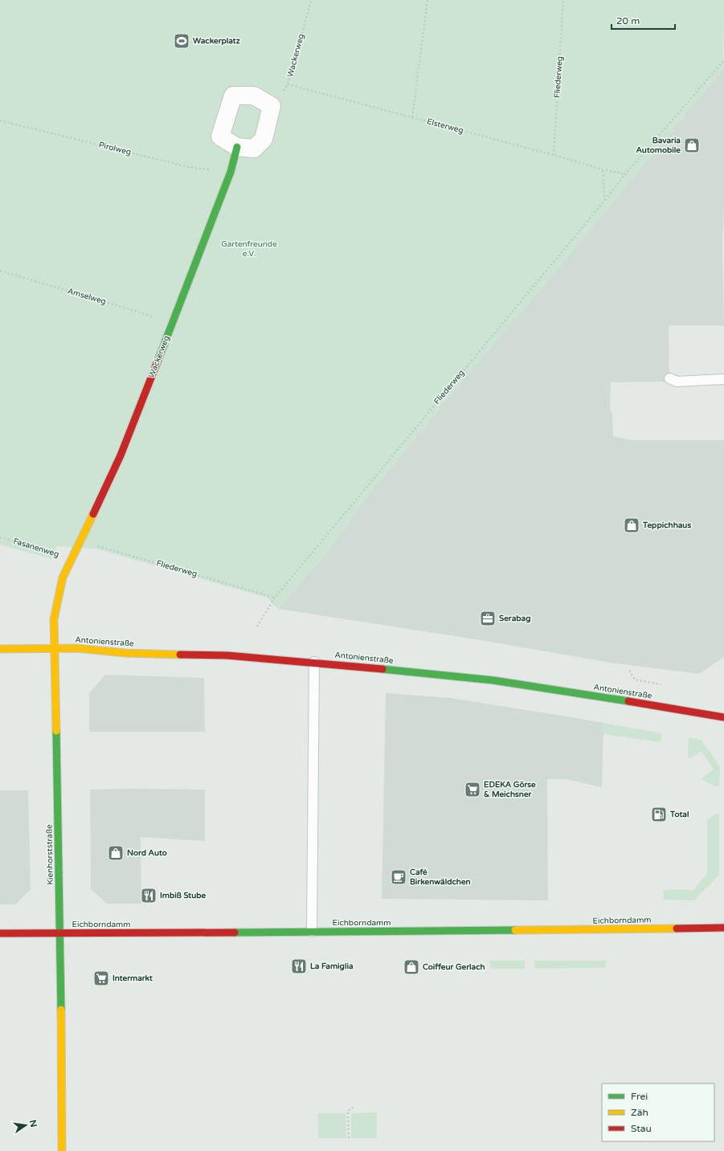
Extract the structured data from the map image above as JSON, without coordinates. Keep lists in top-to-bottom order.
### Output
{
  "streets": {
    "main road": [
      "Wackerweg",
      "Antonienstraße",
      "Kienhorststraße",
      "Eichborndamm"
    ],
    "path": [
      "Fliederweg",
      "Elsterweg",
      "Pirolweg",
      "Amselweg",
      "Fasanenweg"
    ]
  },
  "crossings": [
    ["Wackerweg", "Fliederweg"],
    ["Wackerweg", "Elsterweg"],
    ["Wackerweg", "Pirolweg"],
    ["Wackerweg", "Amselweg"],
    ["Wackerweg", "Fasanenweg"],
    ["Wackerweg", "Kienhorststraße"],
    ["Fliederweg", "Elsterweg"],
    ["Fasanenweg", "Kienhorststraße"],
    ["Antonienstraße", "Kienhorststraße"],
    ["Kienhorststraße", "Eichborndamm"]
  ],
  "parks": ["Gartenfreunde e.V."],
  "places": {
    "sports": ["Wackerplatz"],
    "shop": [
      "Bavaria Automobile",
      "Teppichhaus",
      "Nord Auto",
      "Coiffeur Gerlach"
    ],
    "office": ["Serabag"],
    "supermarket": ["EDEKA Görse & Meichsner", "Intermarkt"],
    "fuel station": ["Total"],
    "cafe": ["Café Birkenwäldchen"],
    "restaurant": ["Imbiß Stube", "La Famiglia"]
  },
  "legend": ["Frei", "Zäh", "Stau"],
  "scale_bar": "20 m",
  "north": "right"
}
